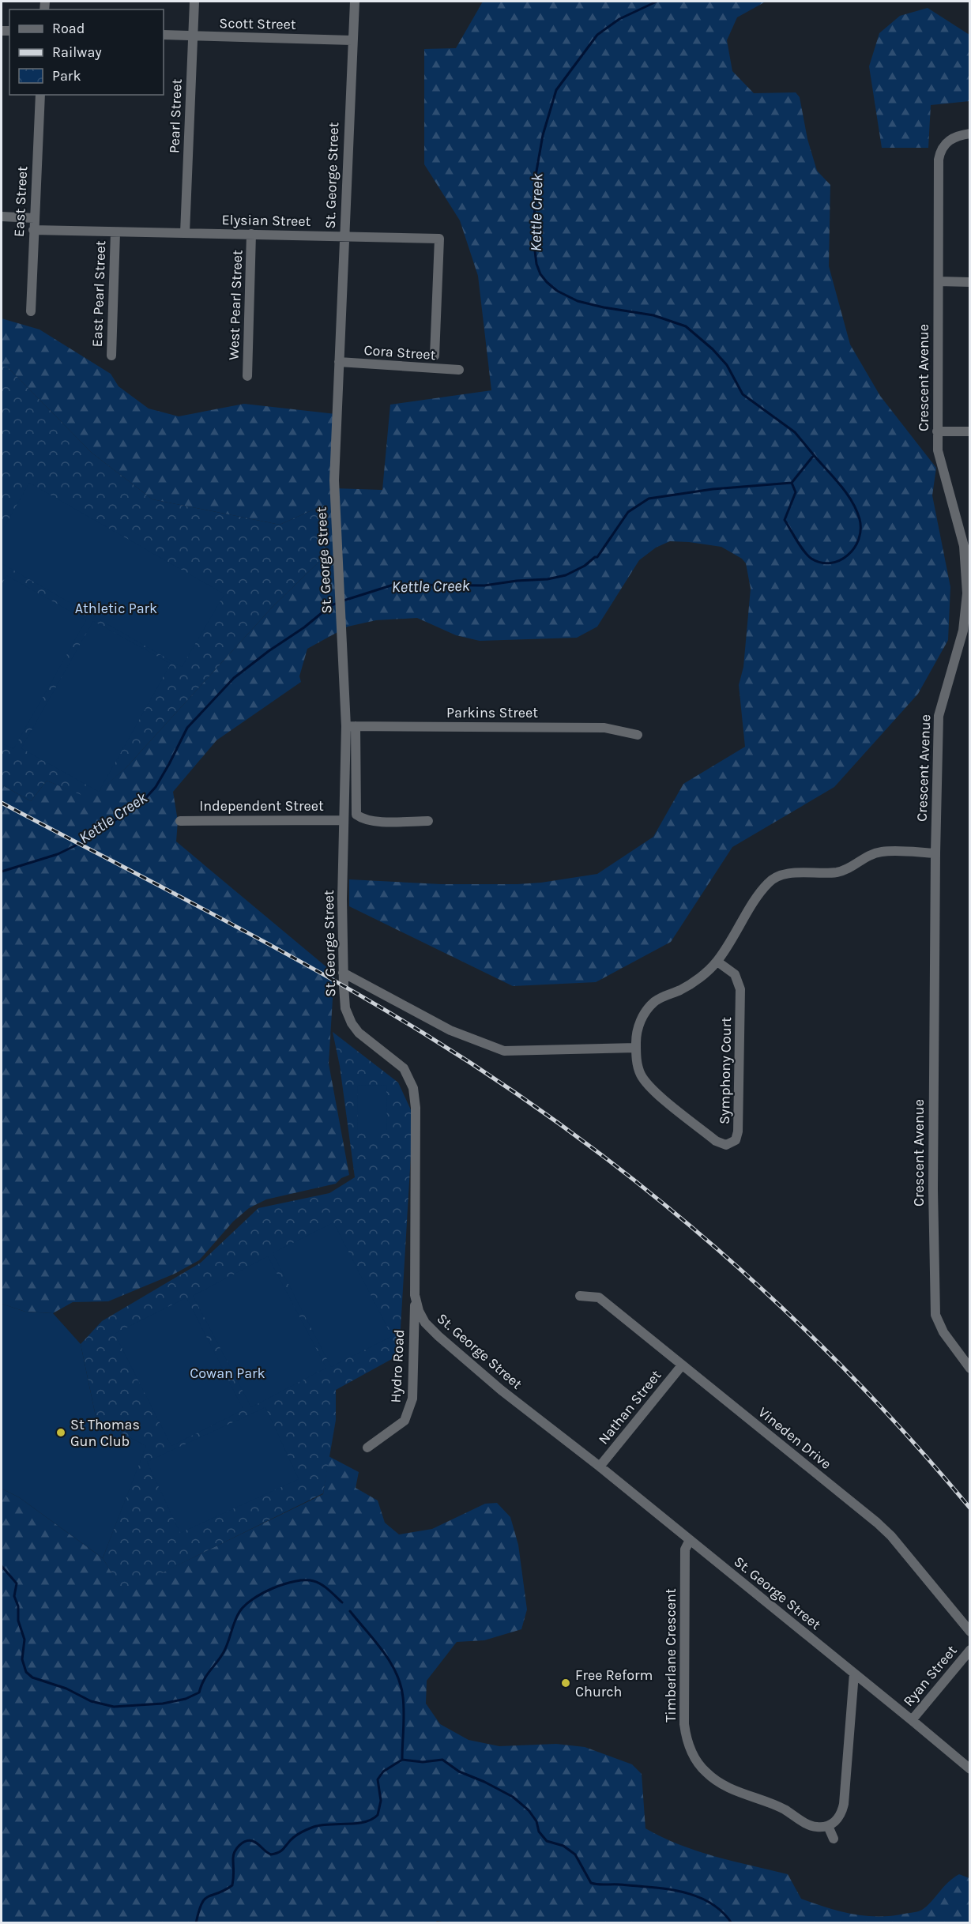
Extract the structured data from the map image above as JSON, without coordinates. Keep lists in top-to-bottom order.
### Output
{
  "streets": {
    "street": [
      "Scott Street",
      "Pearl Street",
      "St. George Street",
      "East Street",
      "Elysian Street",
      "East Pearl Street",
      "West Pearl Street",
      "Cora Street",
      "Crescent Avenue",
      "Parkins Street",
      "Independent Street",
      "Symphony Court",
      "Hydro Road",
      "Nathan Street",
      "Vineden Drive",
      "Timberlane Crescent",
      "Ryan Street"
    ]
  },
  "crossings": [
    ["Scott Street", "Pearl Street"],
    ["Scott Street", "St. George Street"],
    ["Pearl Street", "Elysian Street"],
    ["St. George Street", "Elysian Street"],
    ["St. George Street", "Cora Street"],
    ["St. George Street", "Parkins Street"],
    ["St. George Street", "Independent Street"],
    ["St. George Street", "Hydro Road"],
    ["St. George Street", "Nathan Street"],
    ["St. George Street", "Timberlane Crescent"],
    ["St. George Street", "Ryan Street"],
    ["East Street", "Elysian Street"],
    ["Elysian Street", "East Pearl Street"],
    ["Elysian Street", "West Pearl Street"],
    ["Crescent Avenue", "Symphony Court"],
    ["Nathan Street", "Vineden Drive"]
  ],
  "water": ["Kettle Creek"],
  "parks": ["Athletic Park", "Cowan Park"],
  "places": ["St Thomas Gun Club", "Free Reform Church"],
  "legend": ["Road", "Railway", "Park"]
}
